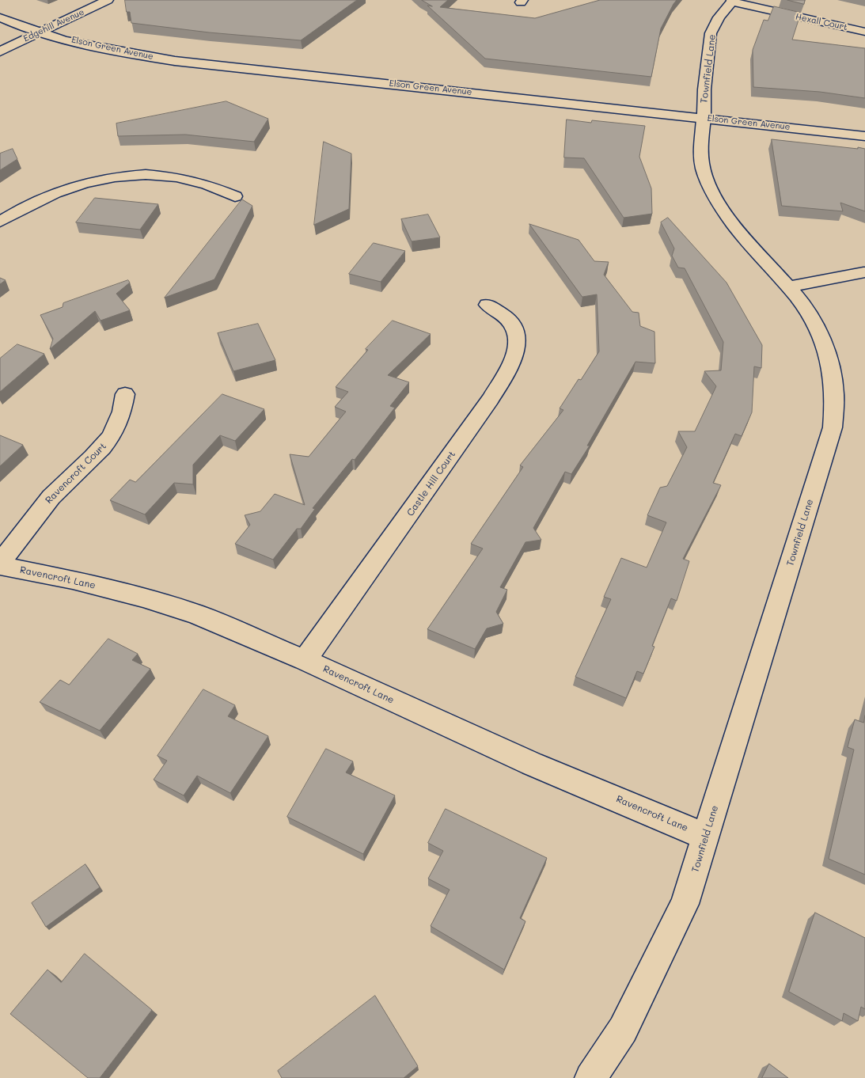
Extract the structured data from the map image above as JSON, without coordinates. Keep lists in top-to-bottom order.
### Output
{
  "streets": {
    "street": [
      "Hexall Court",
      "Edgehill Avenue",
      "Elson Green Avenue",
      "Townfield Lane",
      "Ravencroft Court",
      "Castle Hill Court",
      "Ravencroft Lane"
    ]
  },
  "crossings": [
    ["Hexall Court", "Townfield Lane"],
    ["Edgehill Avenue", "Elson Green Avenue"],
    ["Elson Green Avenue", "Townfield Lane"],
    ["Townfield Lane", "Ravencroft Lane"],
    ["Ravencroft Court", "Ravencroft Lane"],
    ["Castle Hill Court", "Ravencroft Lane"]
  ]
}
